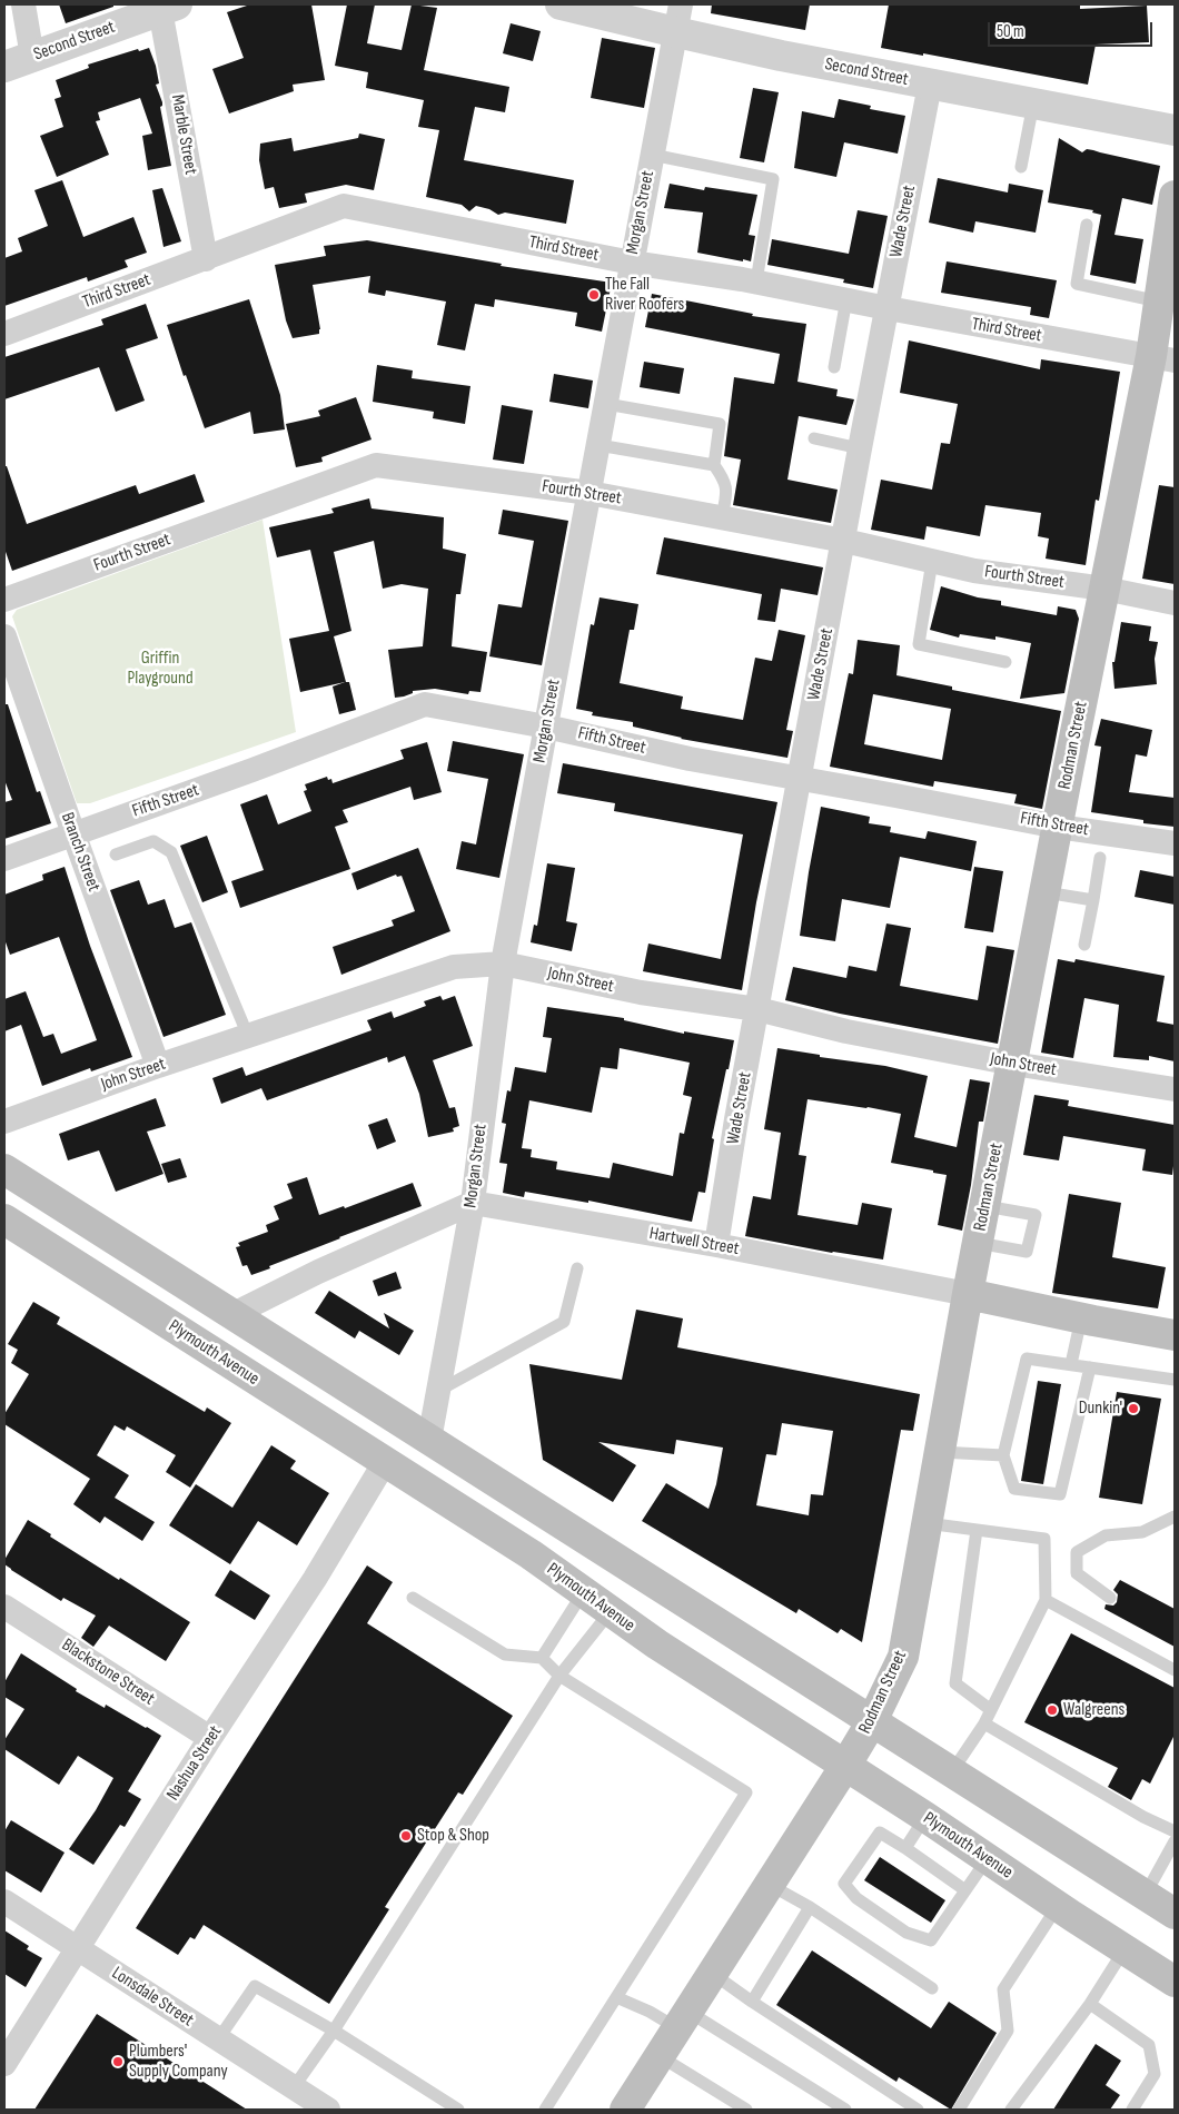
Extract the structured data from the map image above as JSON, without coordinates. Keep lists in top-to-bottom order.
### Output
{
  "streets": {
    "main road": ["Rodman Street", "Hartwell Street", "Plymouth Avenue"],
    "street": [
      "Second Street",
      "Marble Street",
      "Morgan Street",
      "Wade Street",
      "Third Street",
      "Fourth Street",
      "Fifth Street",
      "Branch Street",
      "John Street",
      "Blackstone Street",
      "Nashua Street",
      "Lonsdale Street"
    ]
  },
  "crossings": [
    ["Second Street", "Marble Street"],
    ["Second Street", "Morgan Street"],
    ["Second Street", "Wade Street"],
    ["Marble Street", "Third Street"],
    ["Morgan Street", "Third Street"],
    ["Morgan Street", "Fourth Street"],
    ["Morgan Street", "Fifth Street"],
    ["Morgan Street", "John Street"],
    ["Morgan Street", "Hartwell Street"],
    ["Wade Street", "Third Street"],
    ["Wade Street", "Fourth Street"],
    ["Wade Street", "Fifth Street"],
    ["Wade Street", "John Street"],
    ["Wade Street", "Hartwell Street"],
    ["Third Street", "Rodman Street"],
    ["Fourth Street", "Rodman Street"],
    ["Fifth Street", "Rodman Street"],
    ["Fifth Street", "Branch Street"],
    ["Rodman Street", "John Street"],
    ["Rodman Street", "Hartwell Street"],
    ["Rodman Street", "Plymouth Avenue"],
    ["Branch Street", "John Street"],
    ["Plymouth Avenue", "Nashua Street"],
    ["Blackstone Street", "Nashua Street"],
    ["Nashua Street", "Lonsdale Street"]
  ],
  "parks": ["Griffin Playground"],
  "places": [
    "The Fall River Roofers",
    "Dunkin'",
    "Walgreens",
    "Stop & Shop",
    "Plumbers' Supply Company"
  ],
  "scale_bar": "50 m"
}
